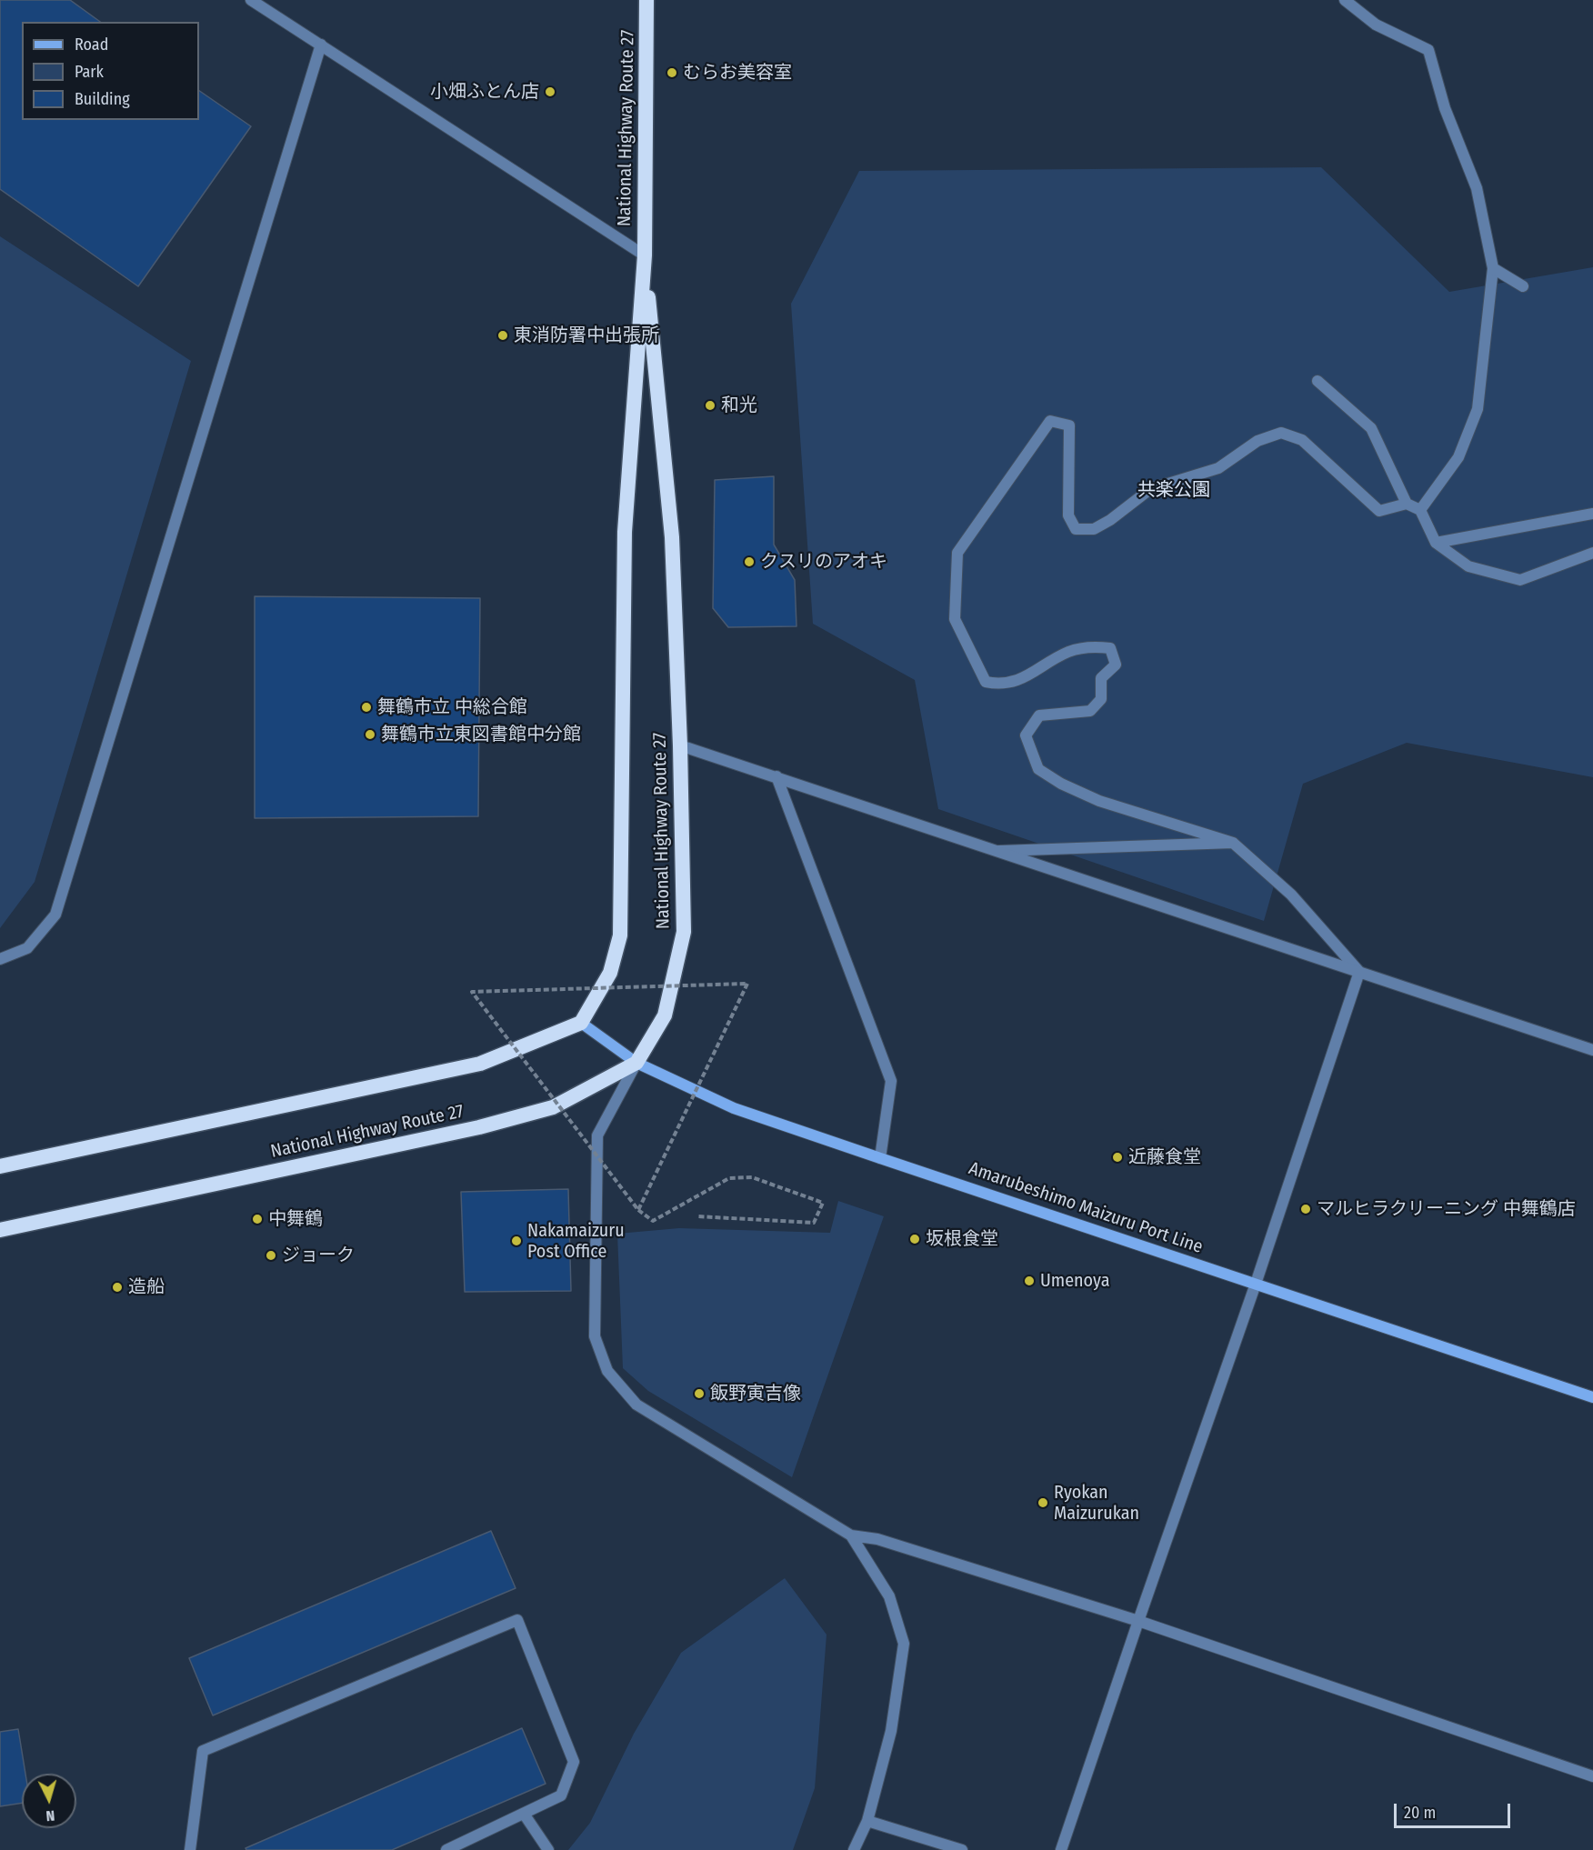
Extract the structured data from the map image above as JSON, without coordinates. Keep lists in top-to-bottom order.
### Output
{
  "streets": {
    "highway": ["National Highway Route 27"],
    "main road": ["Amarubeshimo Maizuru Port Line"]
  },
  "crossings": [
    ["National Highway Route 27", "Amarubeshimo Maizuru Port Line"]
  ],
  "parks": ["共楽公園"],
  "places": [
    "むらお美容室",
    "小畑ふとん店",
    "東消防署中出張所",
    "和光",
    "クスリのアオキ",
    "舞鶴市立 中総合館",
    "舞鶴市立東図書館中分館",
    "近藤食堂",
    "マルヒラクリーニング 中舞鶴店",
    "中舞鶴",
    "坂根食堂",
    "Nakamaizuru Post Office",
    "ジョーク",
    "Umenoya",
    "造船",
    "飯野寅吉像",
    "Ryokan Maizurukan"
  ],
  "legend": ["Road", "Park", "Building"],
  "scale_bar": "20 m",
  "north": "bottom"
}
